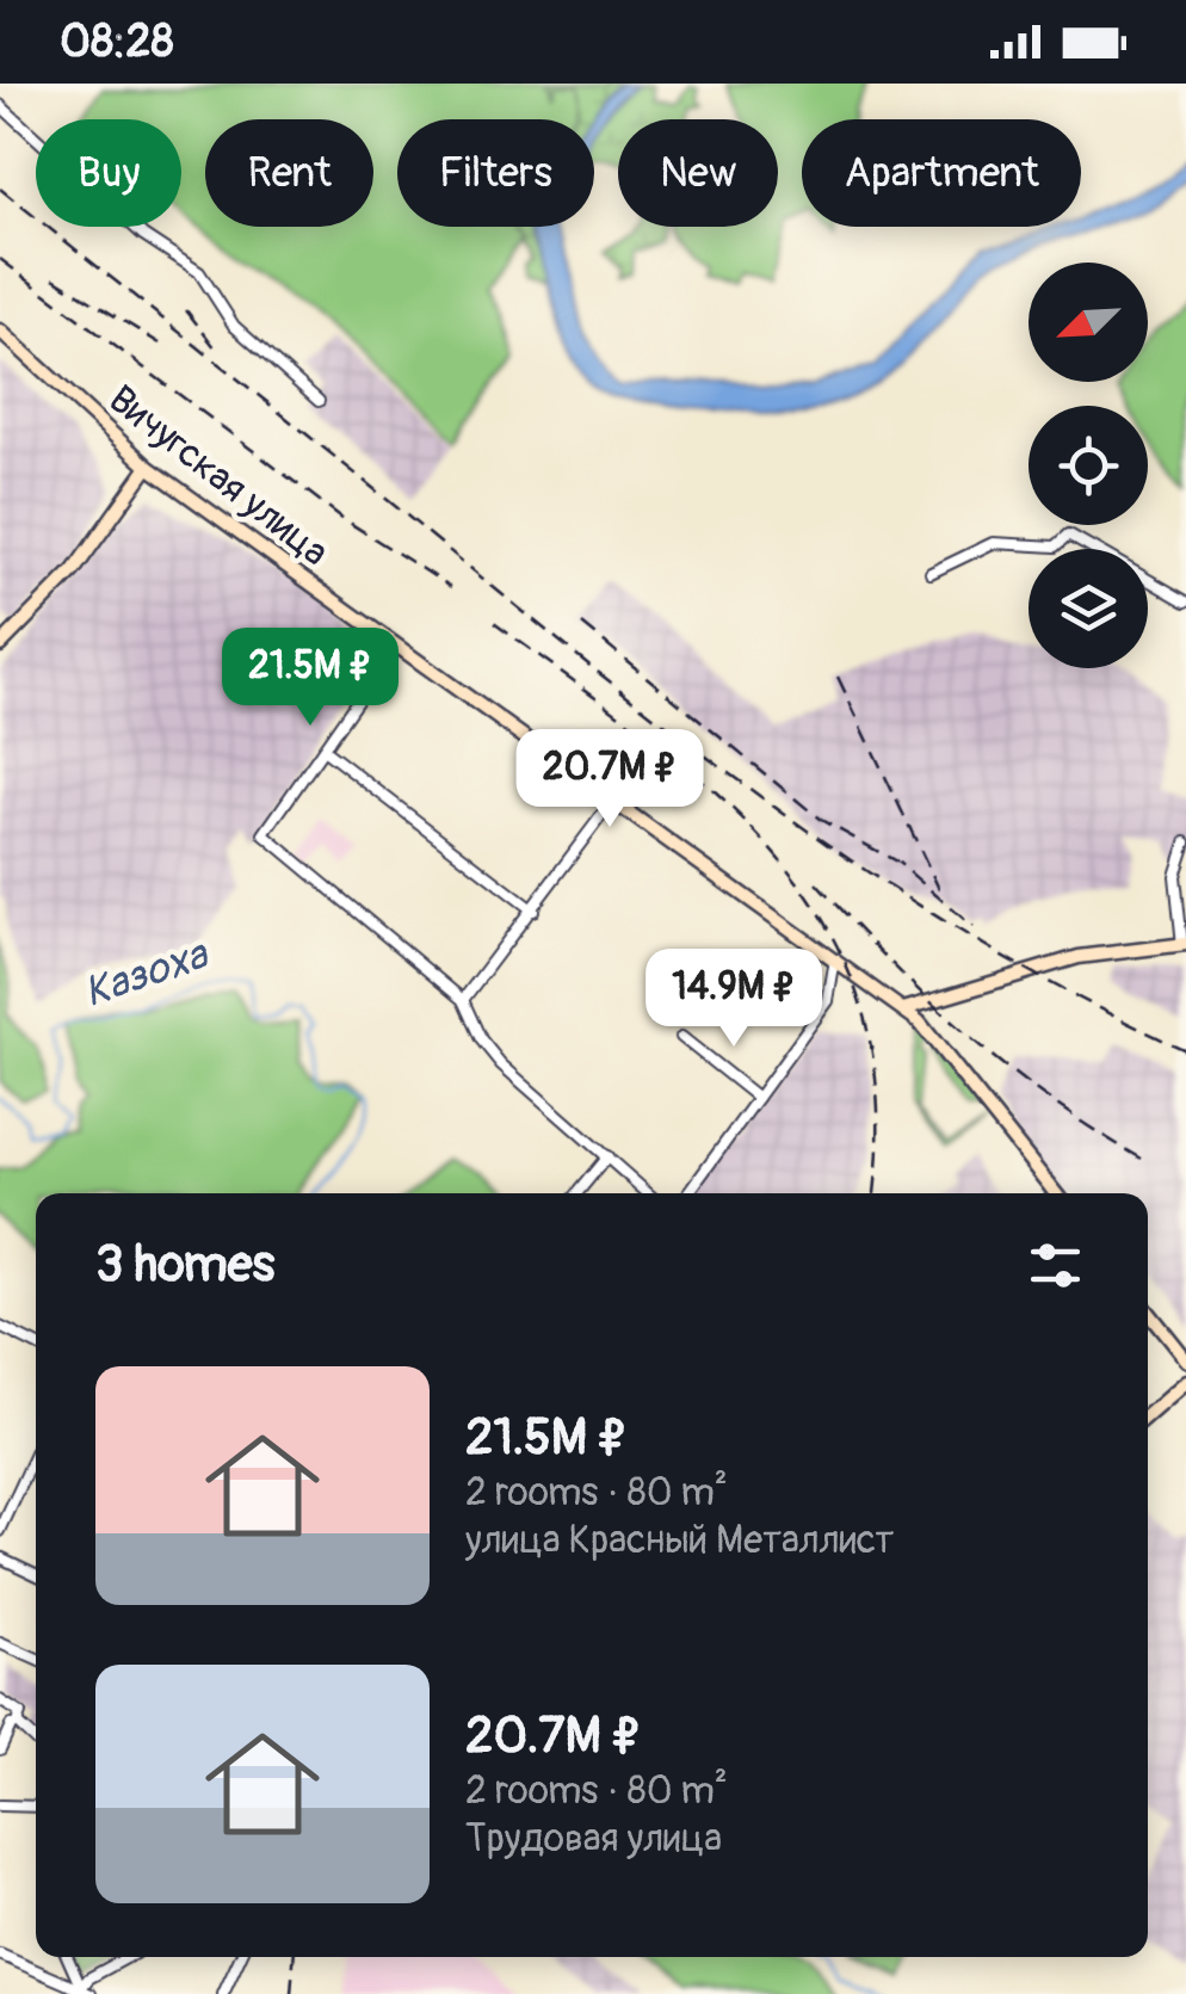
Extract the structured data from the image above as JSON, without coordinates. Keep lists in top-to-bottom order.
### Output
{
  "streets": {
    "main road": ["Вичугская улица"]
  },
  "water": ["Казоха"],
  "north": "bottom left",
  "page": {
    "status": "08:28",
    "chip": [
      "Buy",
      "Rent",
      "Filters",
      "New",
      "Apartment"
    ],
    "price": ["21.5M ₽", "20.7M ₽", "14.9M ₽"],
    "heading": "3 homes",
    "list": [
      {
        "name": "21.5M ₽",
        "note": "2 rooms · 80 m² · улица Красный Металлист"
      },
      {
        "name": "20.7M ₽",
        "note": "2 rooms · 80 m² · Трудовая улица"
      }
    ]
  }
}
